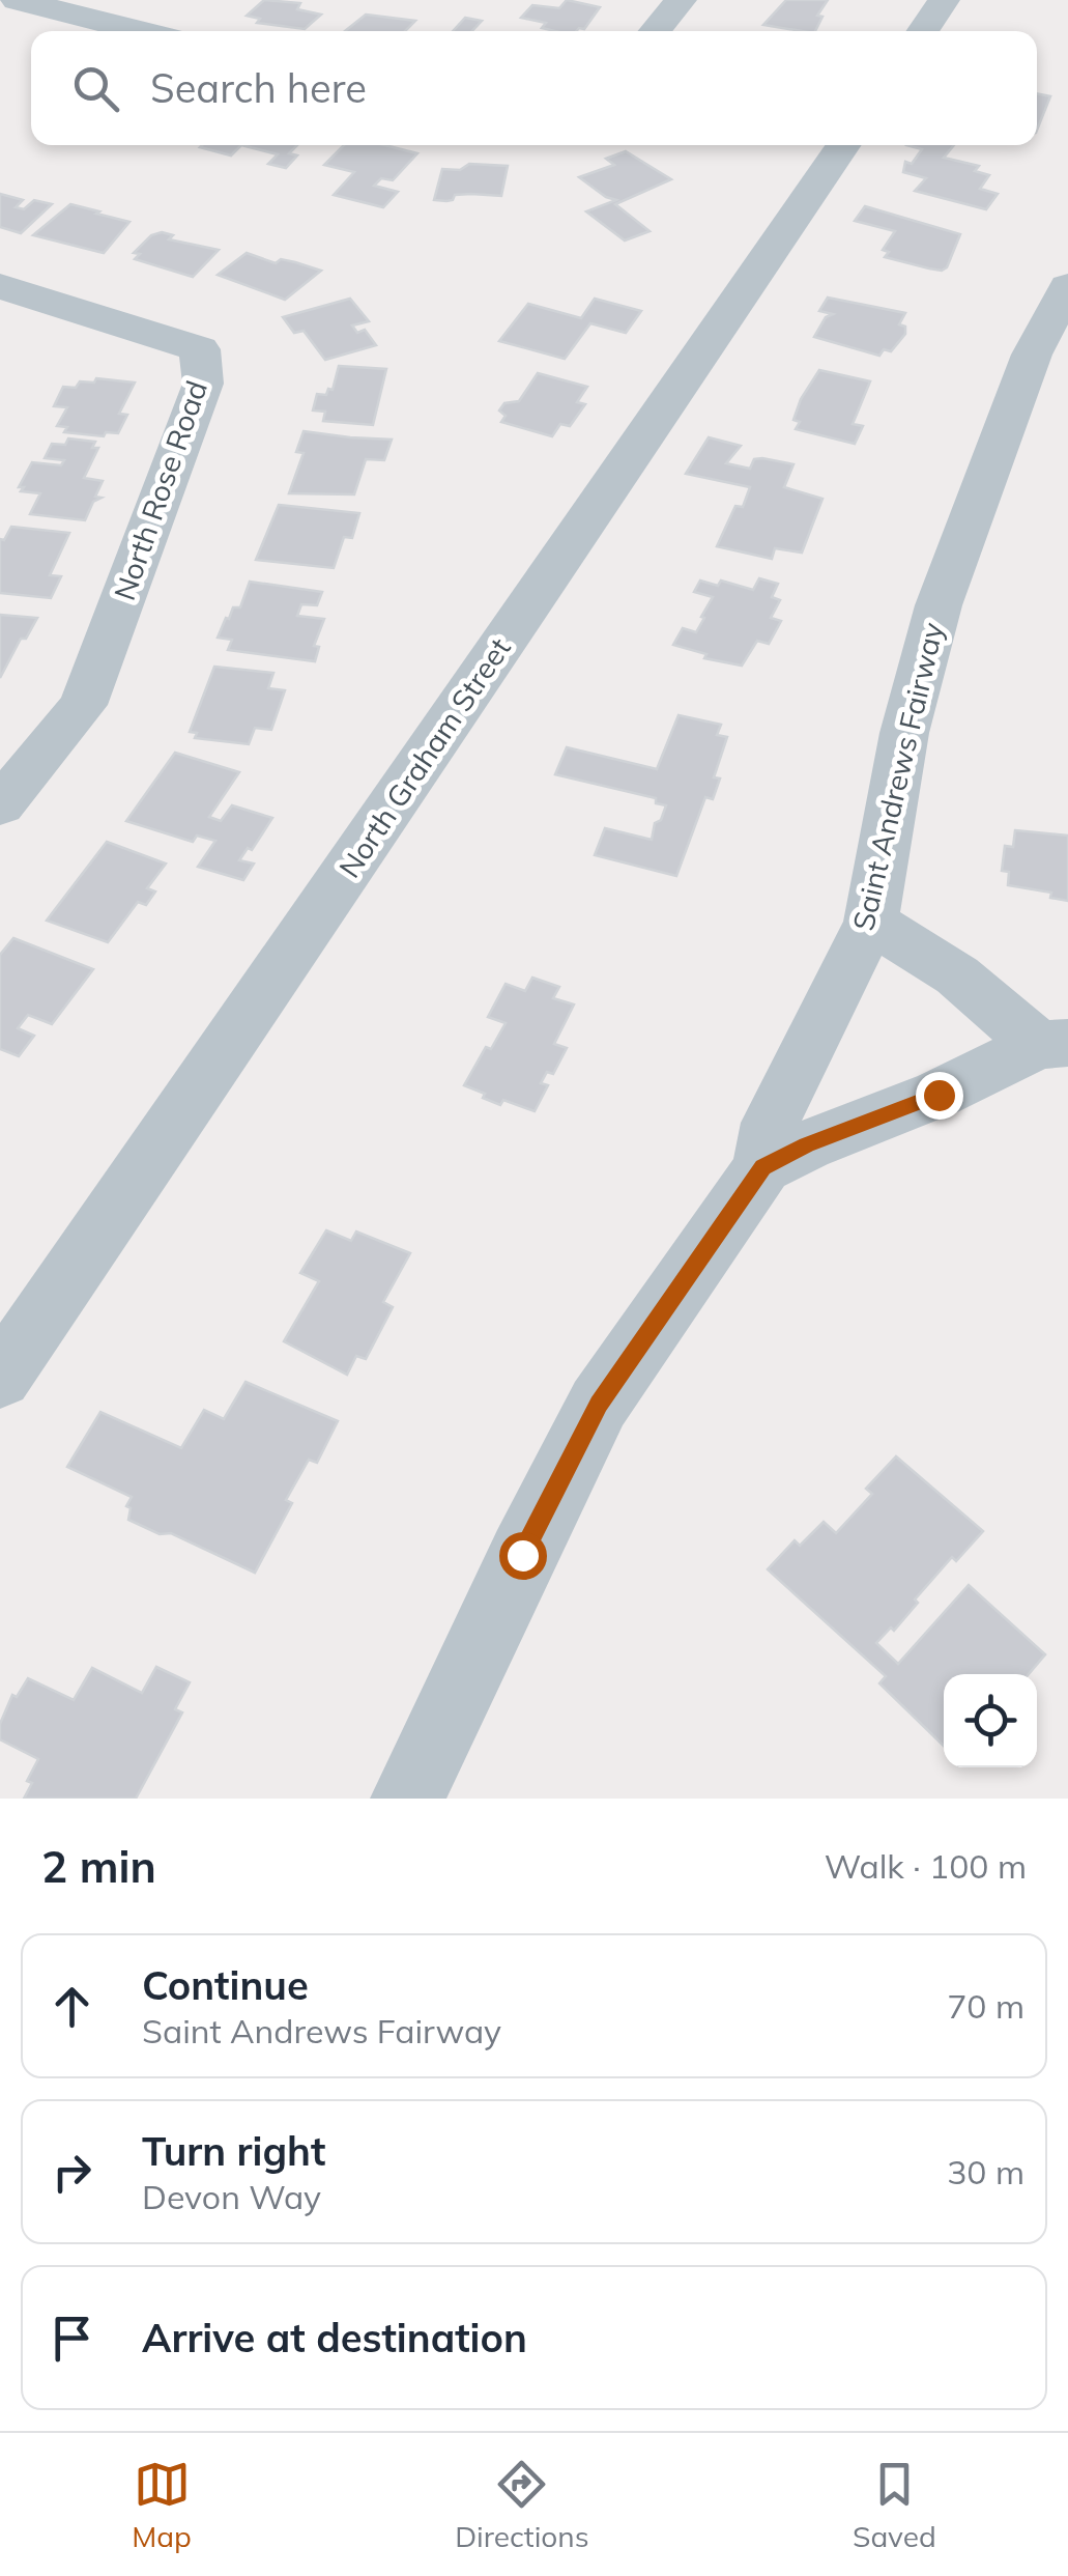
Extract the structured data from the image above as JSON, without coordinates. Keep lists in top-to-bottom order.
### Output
{
  "streets": {
    "street": ["North Rose Road", "North Graham Street", "Saint Andrews Fairway"]
  },
  "page": {
    "search": "Search here",
    "heading": ["2 min", "Walk · 100 m"],
    "list": [
      ["Continue", "Saint Andrews Fairway", "70 m"],
      ["Turn right", "Devon Way", "30 m"],
      "Arrive at destination"
    ],
    "nav": ["Map", "Directions", "Saved"]
  }
}
